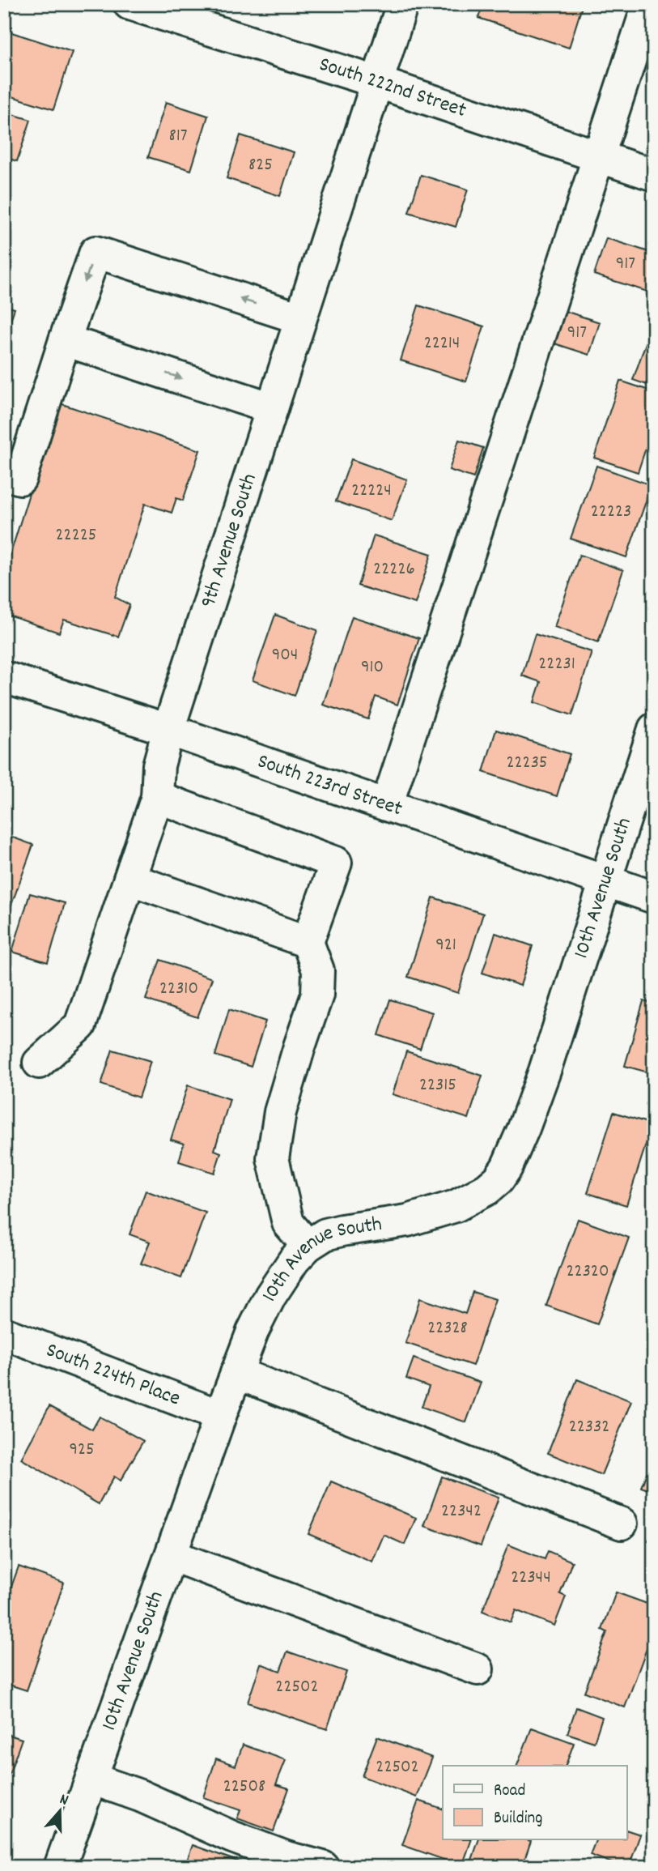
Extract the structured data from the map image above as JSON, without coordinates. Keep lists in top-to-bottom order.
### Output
{
  "streets": {
    "street": [
      "South 222nd Street",
      "9th Avenue South",
      "South 223rd Street",
      "10th Avenue South",
      "South 224th Place"
    ]
  },
  "crossings": [
    ["South 222nd Street", "9th Avenue South"],
    ["9th Avenue South", "South 223rd Street"],
    ["South 223rd Street", "10th Avenue South"],
    ["10th Avenue South", "South 224th Place"]
  ],
  "house_numbers": [
    "817",
    "825",
    "917",
    "917",
    "22214",
    "22224",
    "22223",
    "22225",
    "22226",
    "904",
    "22231",
    "910",
    "22235",
    "921",
    "22310",
    "22315",
    "22320",
    "22328",
    "22332",
    "925",
    "22342",
    "22344",
    "22502",
    "22502",
    "22508"
  ],
  "legend": ["Road", "Building"],
  "north": "top"
}
